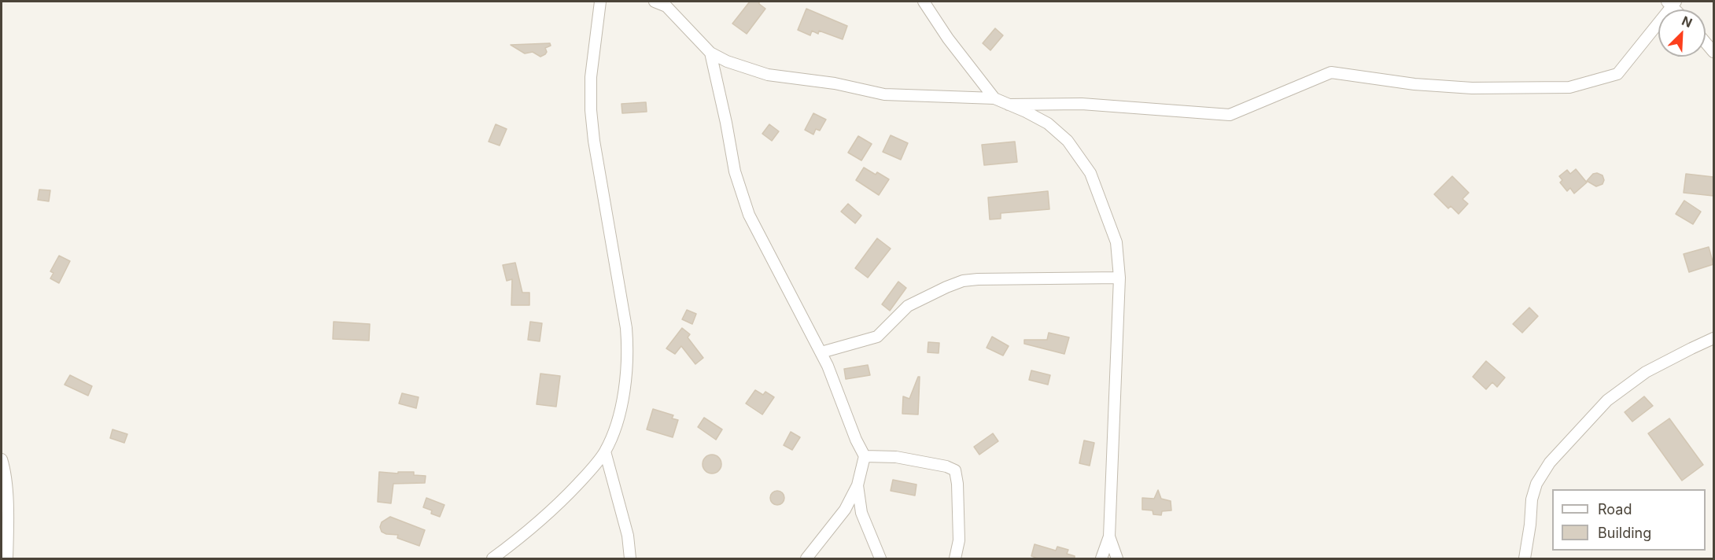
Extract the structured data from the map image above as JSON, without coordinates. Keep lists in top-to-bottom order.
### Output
{
  "legend": ["Road", "Building"],
  "north": "top right"
}
